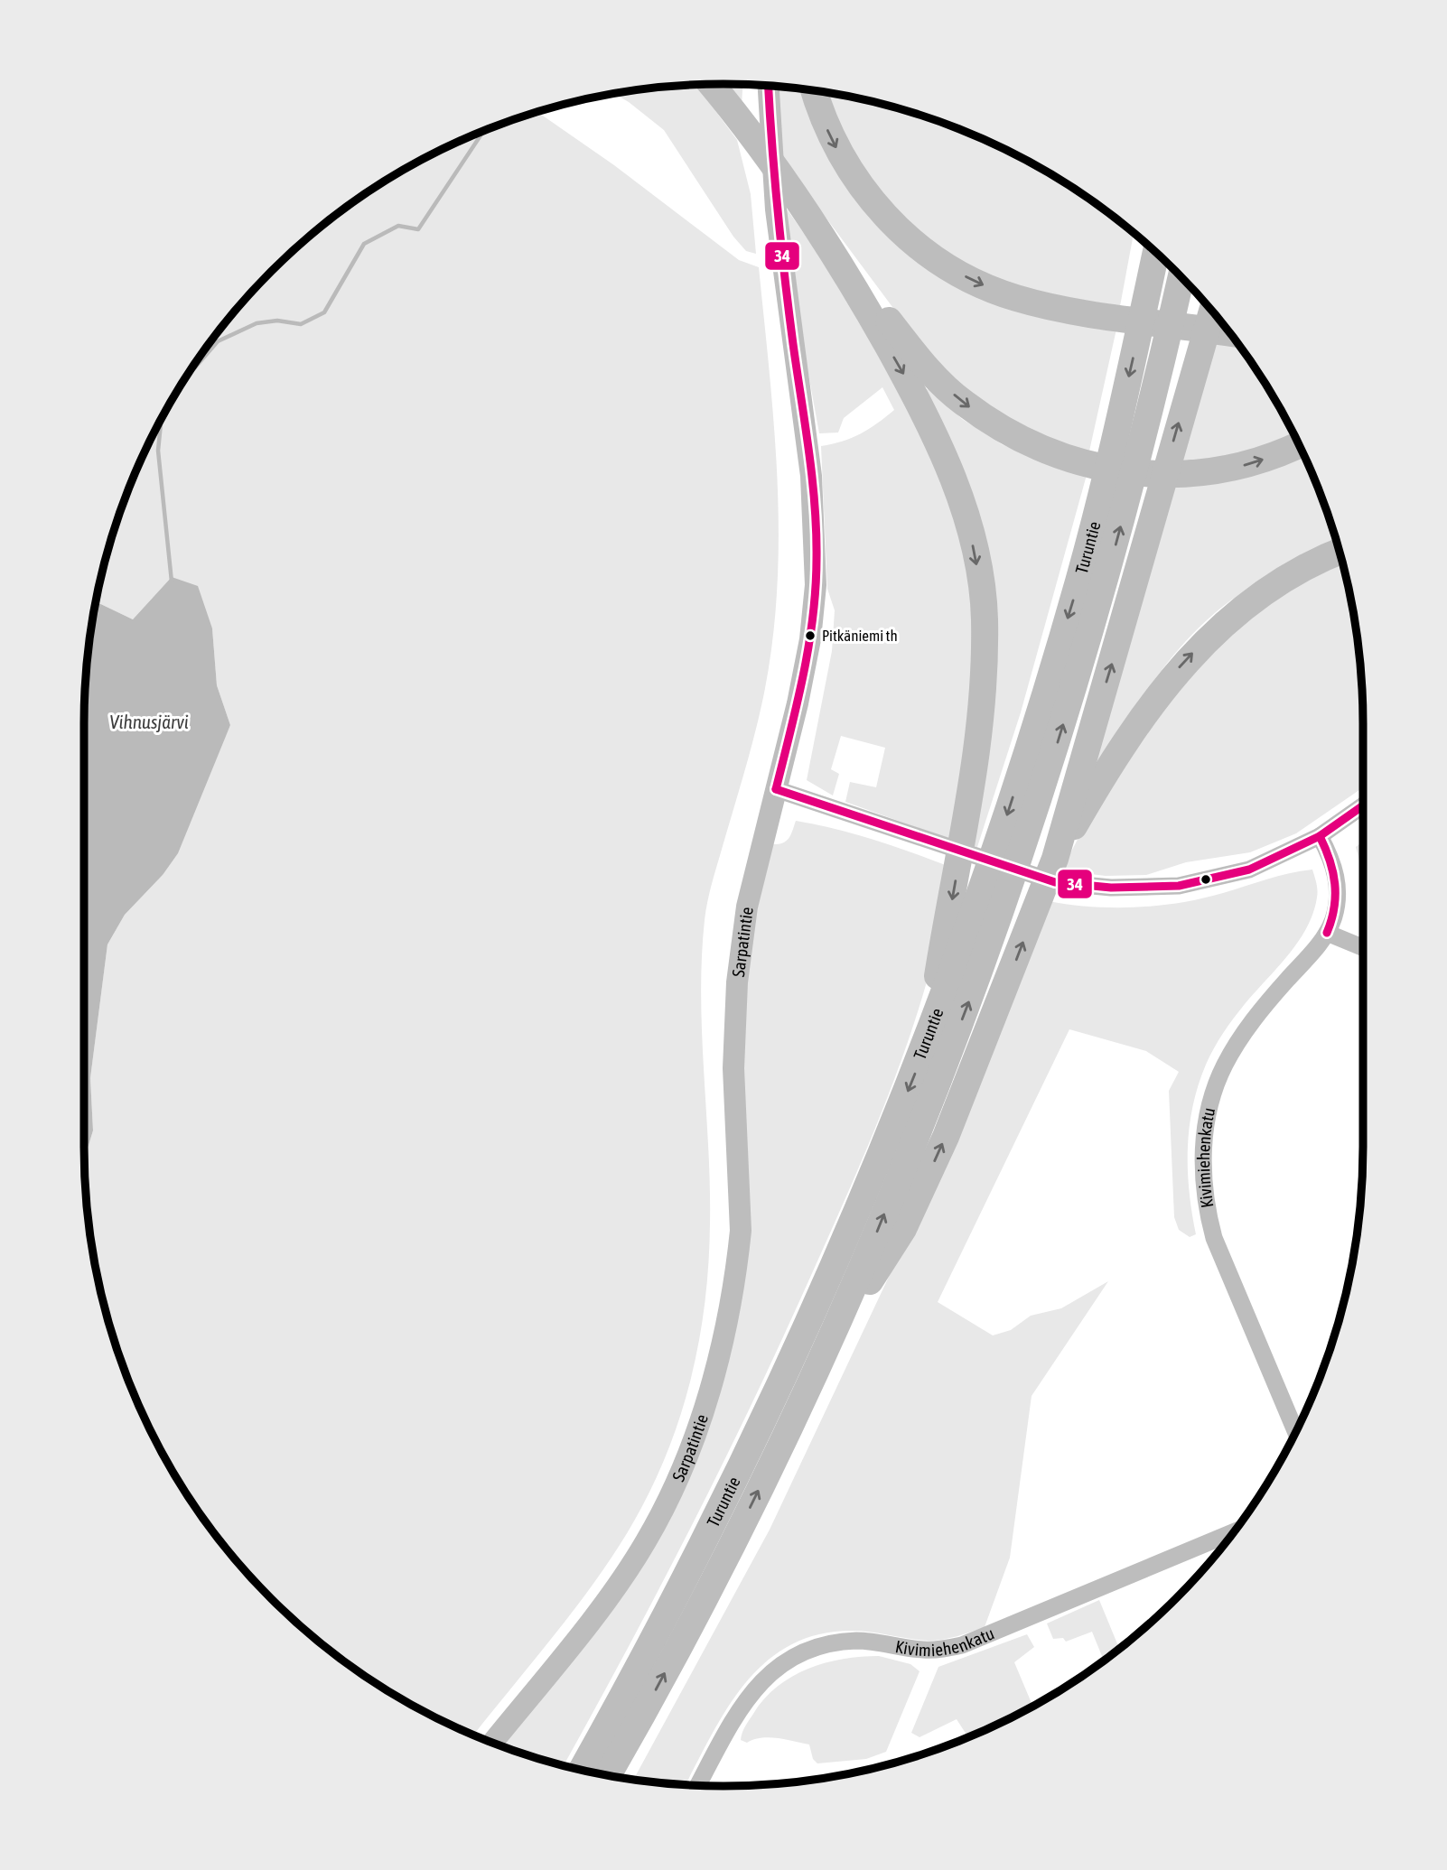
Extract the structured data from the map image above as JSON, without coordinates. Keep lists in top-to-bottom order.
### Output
{
  "streets": {
    "highway": ["Turuntie"],
    "main road": ["Sarpatintie"],
    "street": ["Kivimiehenkatu"]
  },
  "water": ["Vihnusjärvi"],
  "places": ["Pitkäniemi th"],
  "lines": ["transit line 34"]
}
